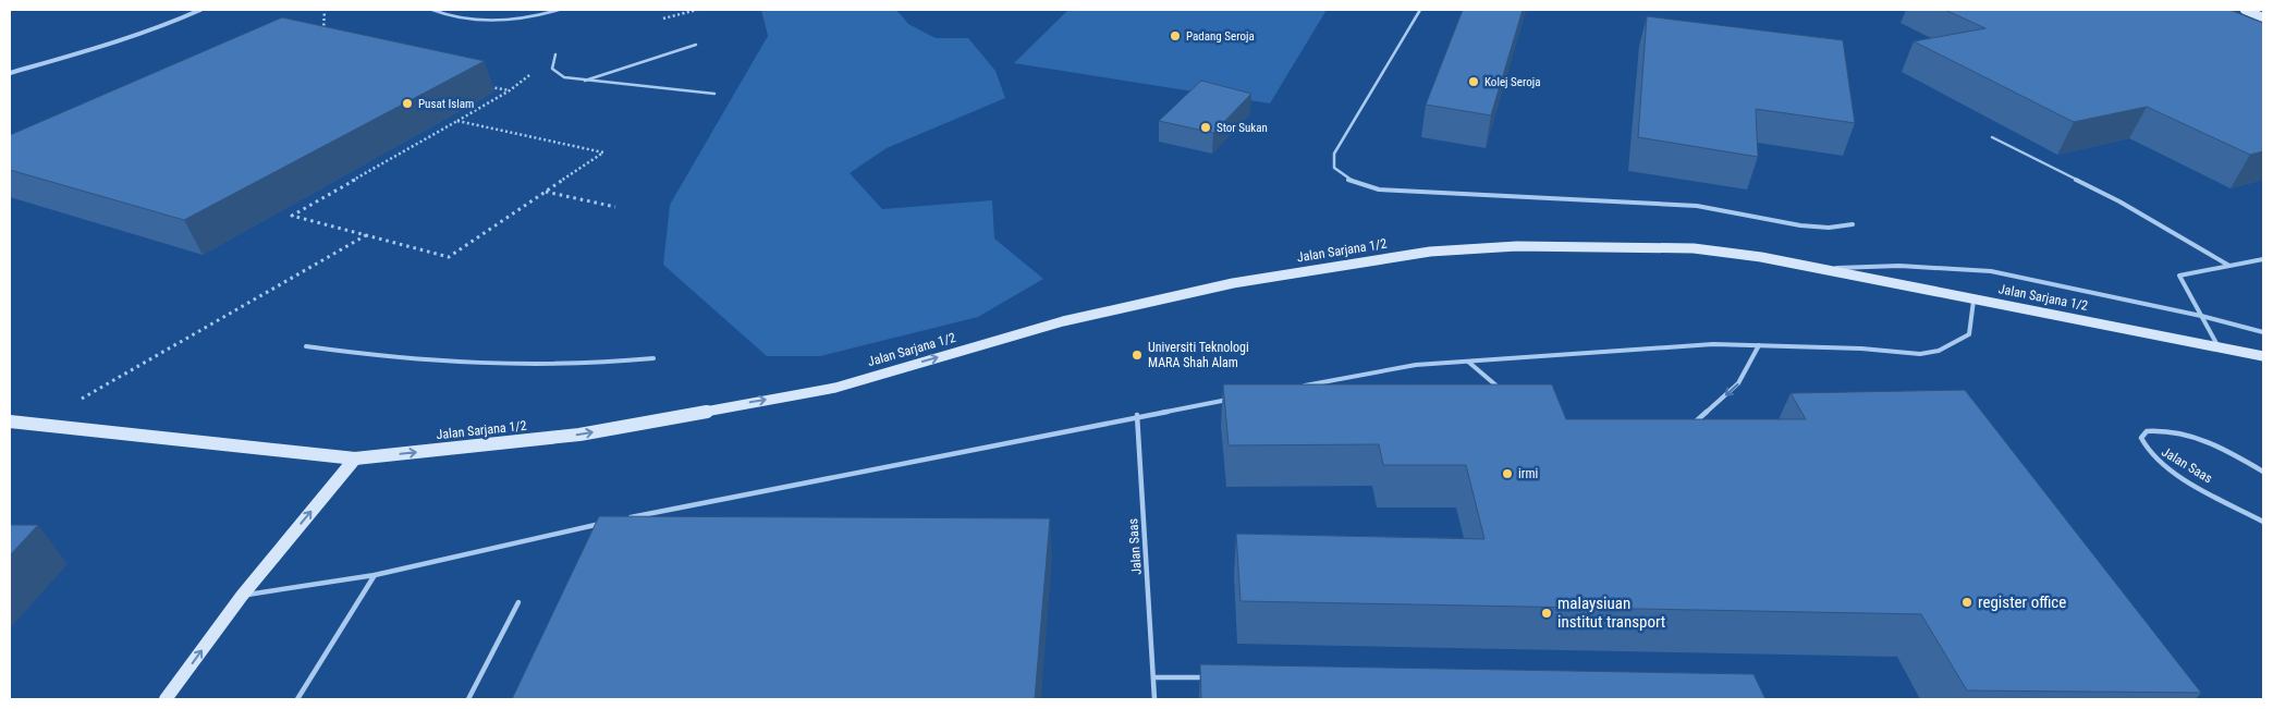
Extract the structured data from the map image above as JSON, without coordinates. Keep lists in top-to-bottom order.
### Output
{
  "streets": {
    "street": ["Jalan Sarjana 1/2"],
    "lane": ["Jalan Saas"]
  },
  "one_way": ["Jalan Sarjana 1/2"],
  "places": [
    "Padang Seroja",
    "Kolej Seroja",
    "Pusat Islam",
    "Stor Sukan",
    "Universiti Teknologi MARA Shah Alam",
    "irmi",
    "register office",
    "malaysiuan institut transport"
  ]
}
